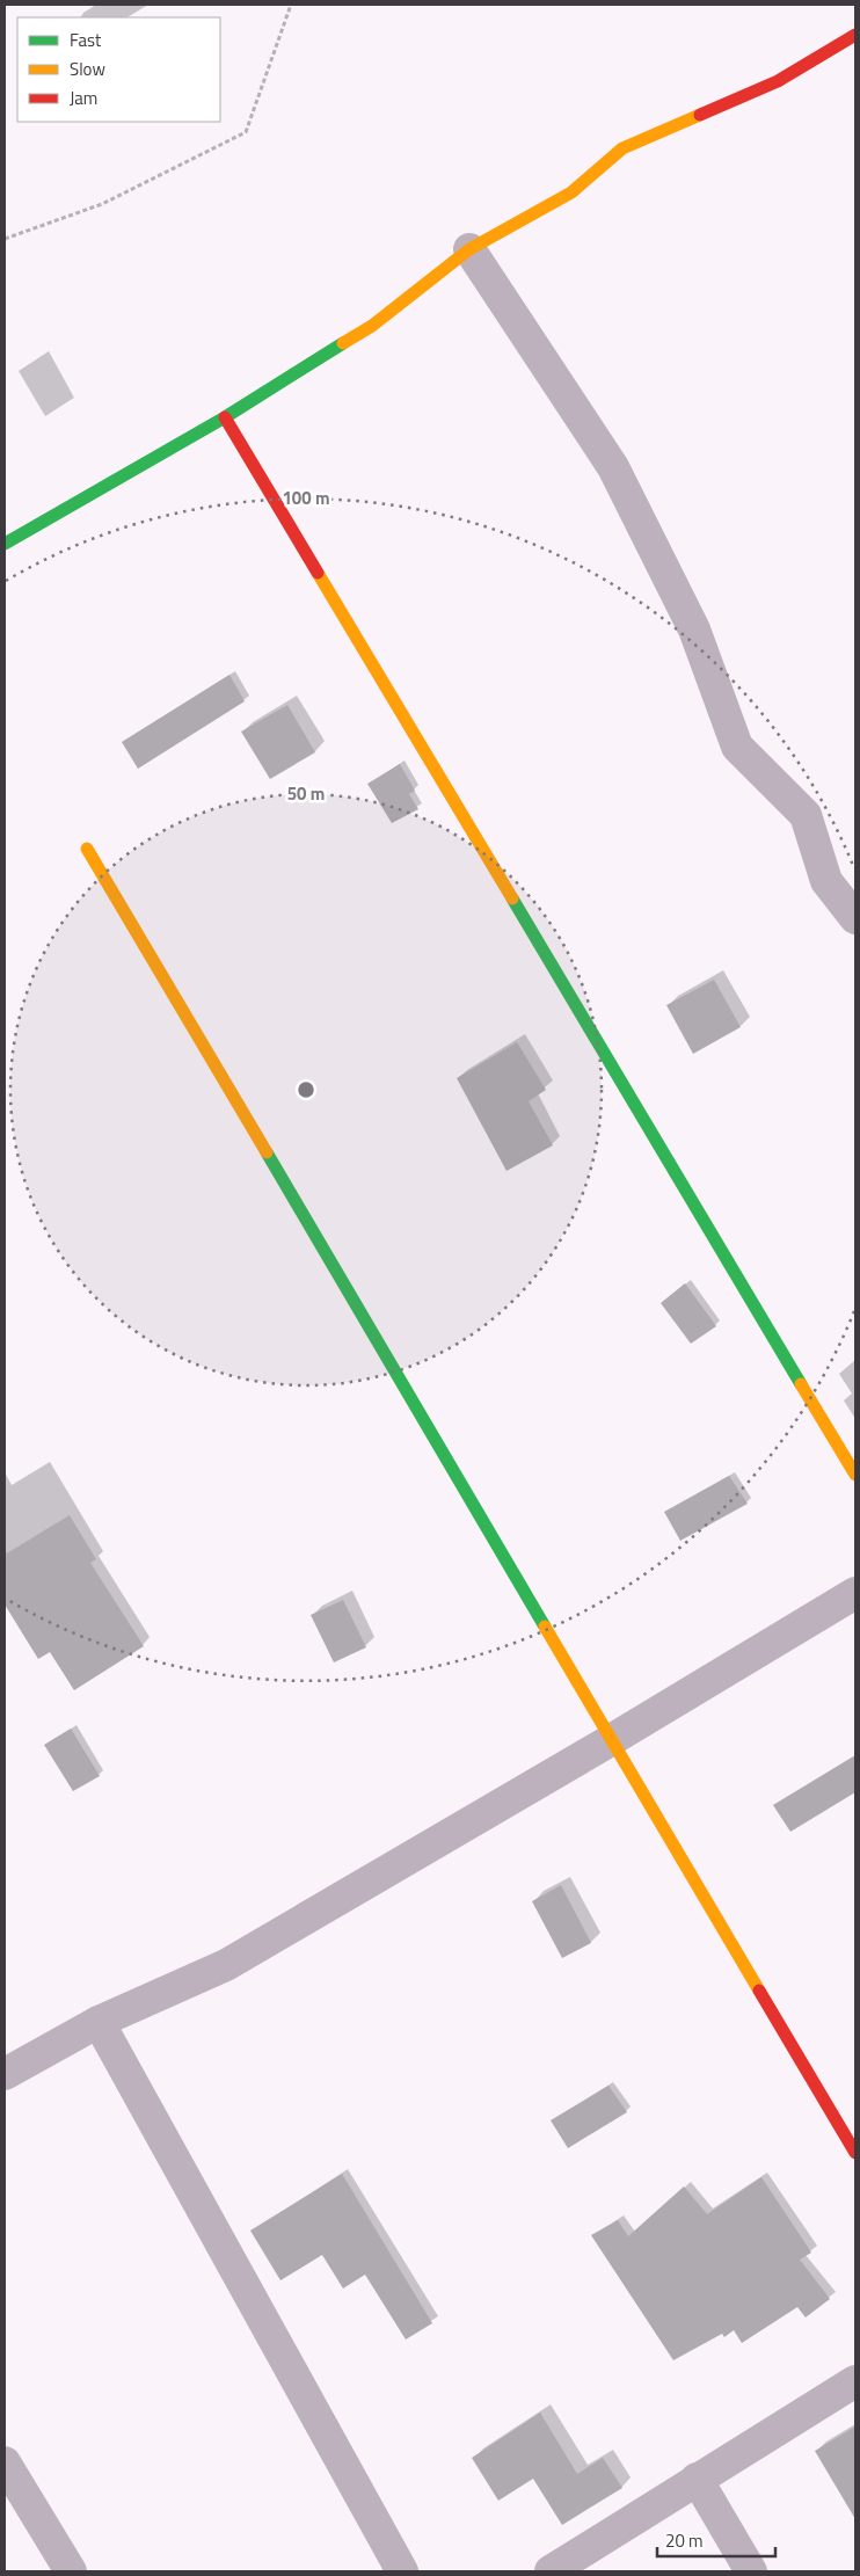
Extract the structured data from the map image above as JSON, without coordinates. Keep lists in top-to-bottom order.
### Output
{
  "legend": ["Fast", "Slow", "Jam"],
  "scale_bar": "20 m",
  "rings": ["100 m", "50 m"]
}
